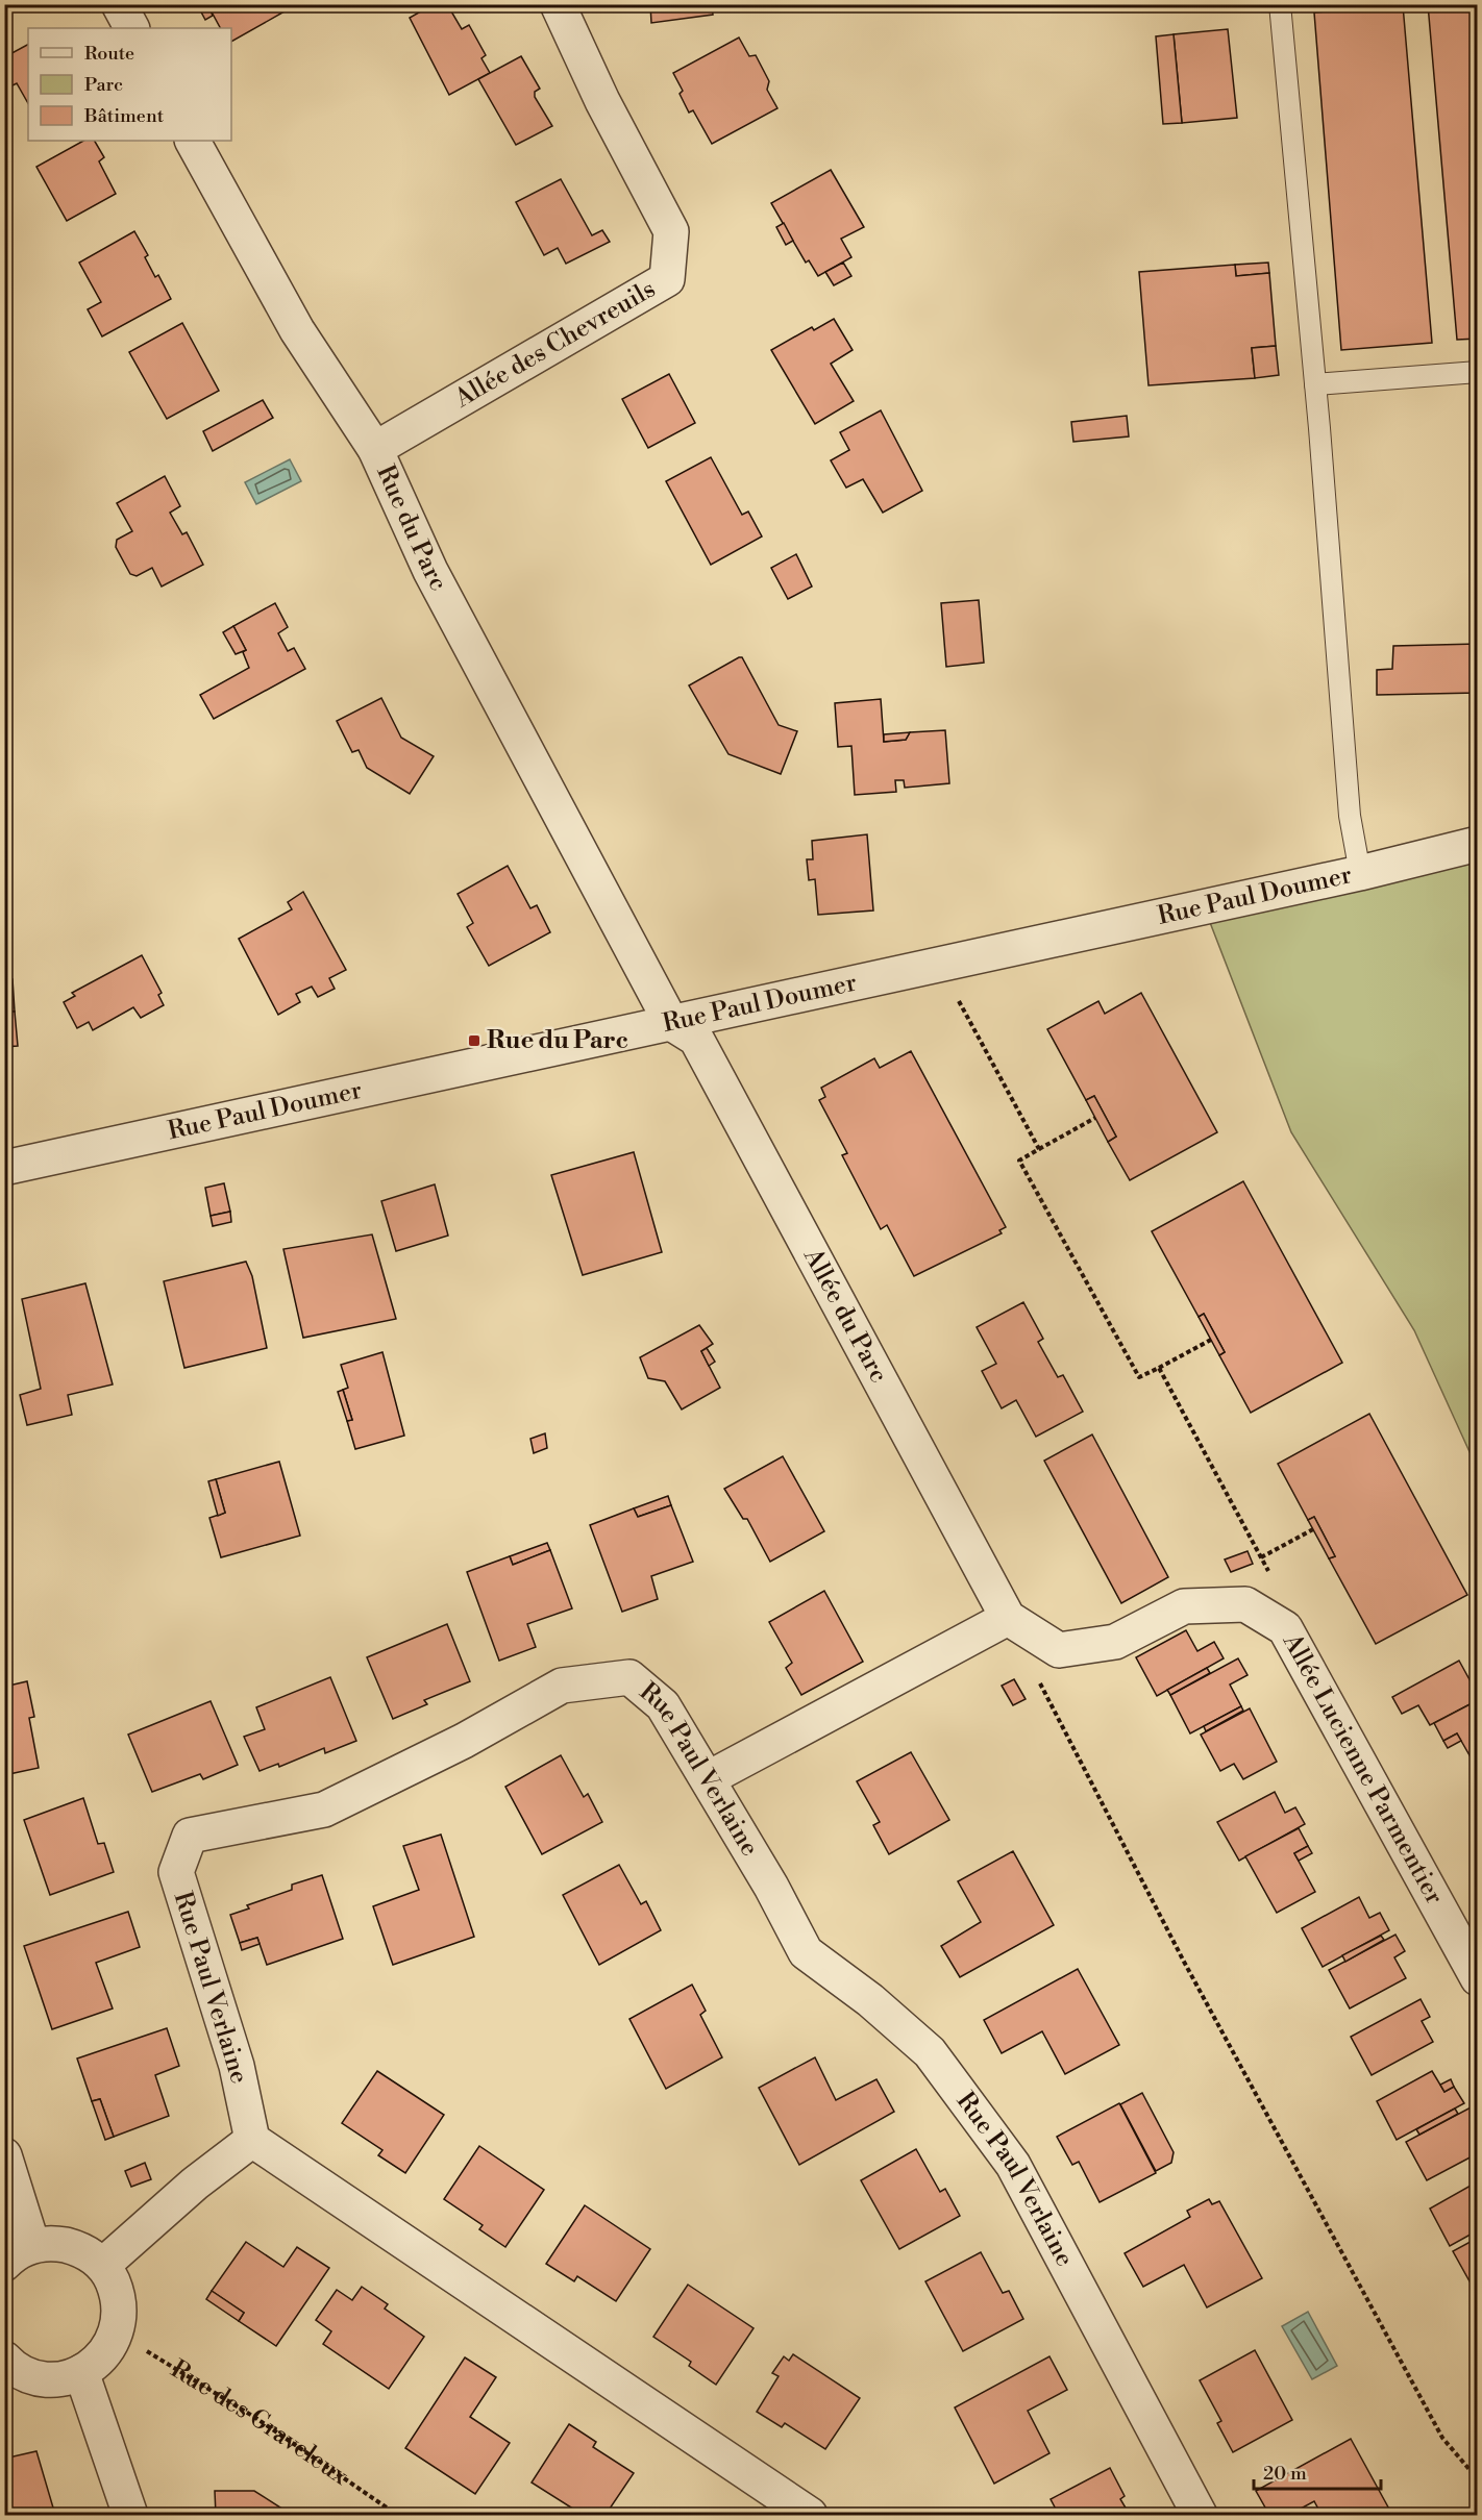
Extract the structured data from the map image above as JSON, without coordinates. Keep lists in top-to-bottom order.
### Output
{
  "streets": {
    "street": [
      "Allée des Chevreuils",
      "Rue du Parc",
      "Rue Paul Doumer",
      "Allée du Parc",
      "Allée Lucienne Parmentier",
      "Rue Paul Verlaine"
    ],
    "path": ["Rue des Graveleux"]
  },
  "crossings": [
    ["Allée des Chevreuils", "Rue du Parc"],
    ["Rue du Parc", "Rue Paul Doumer"],
    ["Rue du Parc", "Allée du Parc"],
    ["Rue Paul Doumer", "Allée du Parc"],
    ["Allée du Parc", "Allée Lucienne Parmentier"]
  ],
  "places": {
    "transit": ["Rue du Parc"]
  },
  "legend": ["Route", "Parc", "Bâtiment"],
  "scale_bar": "20 m"
}
